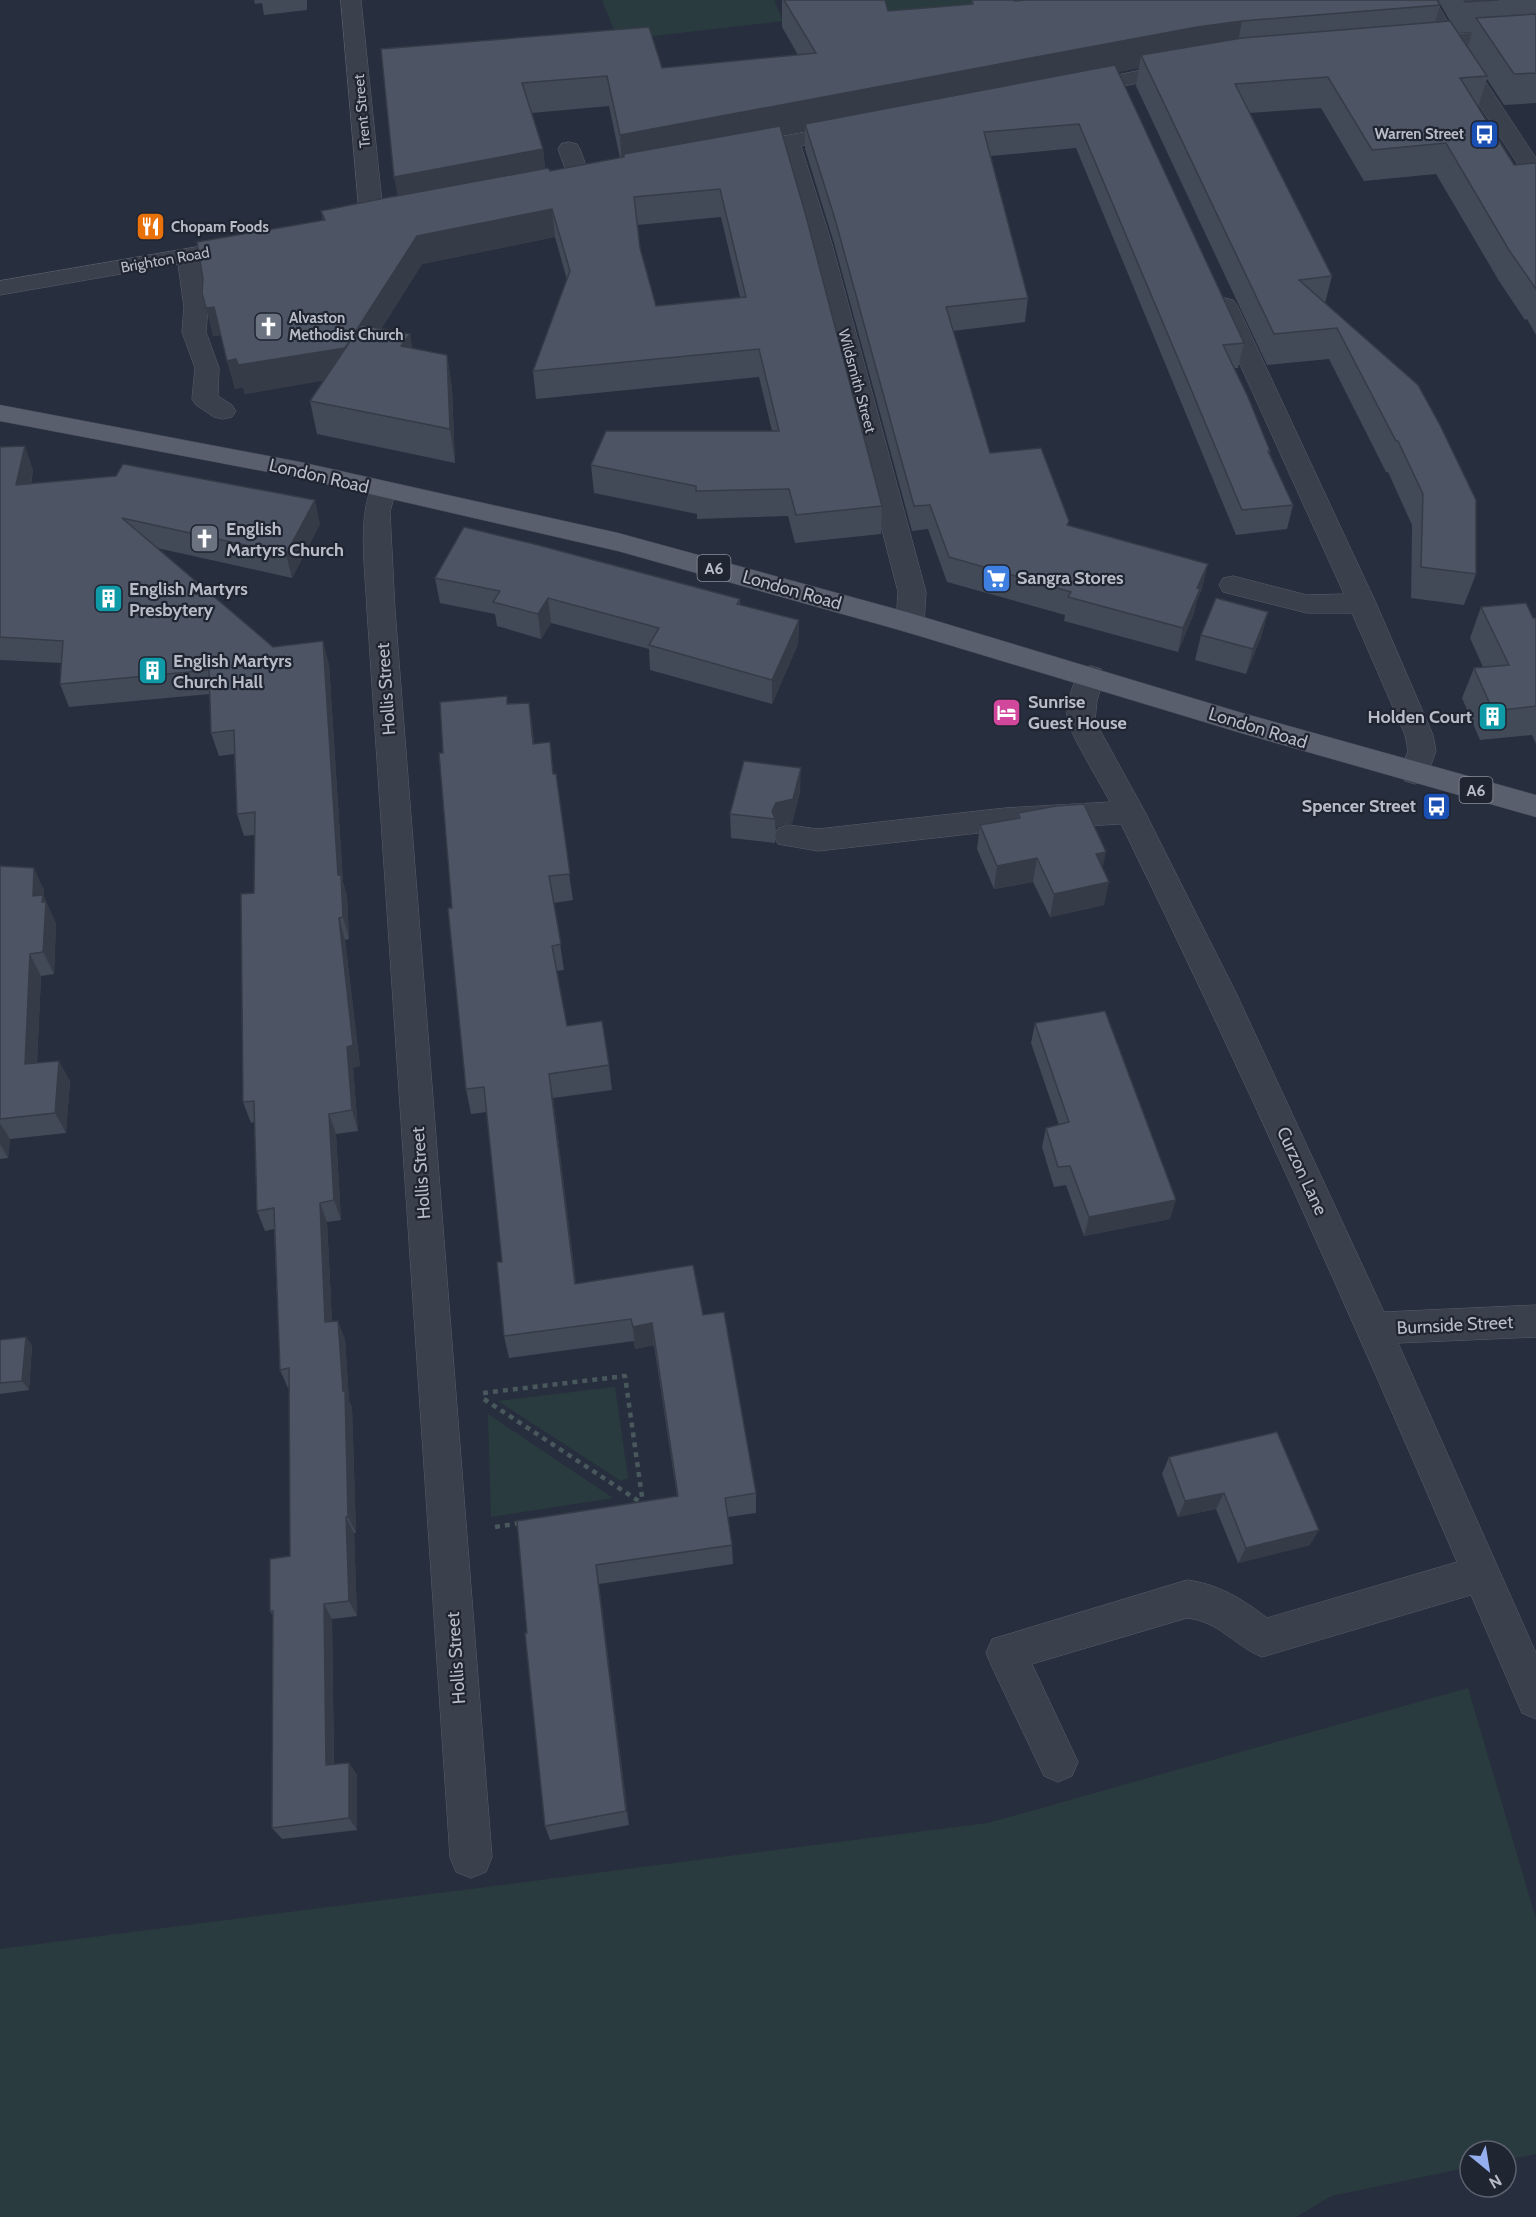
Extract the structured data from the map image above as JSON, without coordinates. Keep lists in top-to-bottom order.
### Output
{
  "streets": {
    "main road": ["London Road", "A6"],
    "street": [
      "Trent Street",
      "Brighton Road",
      "Wildsmith Street",
      "Hollis Street",
      "Curzon Lane",
      "Burnside Street"
    ]
  },
  "crossings": [
    ["Wildsmith Street", "London Road"],
    ["London Road", "Hollis Street"],
    ["London Road", "Curzon Lane"],
    ["Curzon Lane", "Burnside Street"]
  ],
  "places": {
    "bus stop": ["Warren Street", "Spencer Street"],
    "restaurant": ["Chopam Foods"],
    "church": ["Alvaston Methodist Church", "English Martyrs Church"],
    "supermarket": ["Sangra Stores"],
    "building": ["English Martyrs Presbytery", "English Martyrs Church Hall", "Holden Court"],
    "hotel": ["Sunrise Guest House"]
  },
  "north": "bottom right"
}
